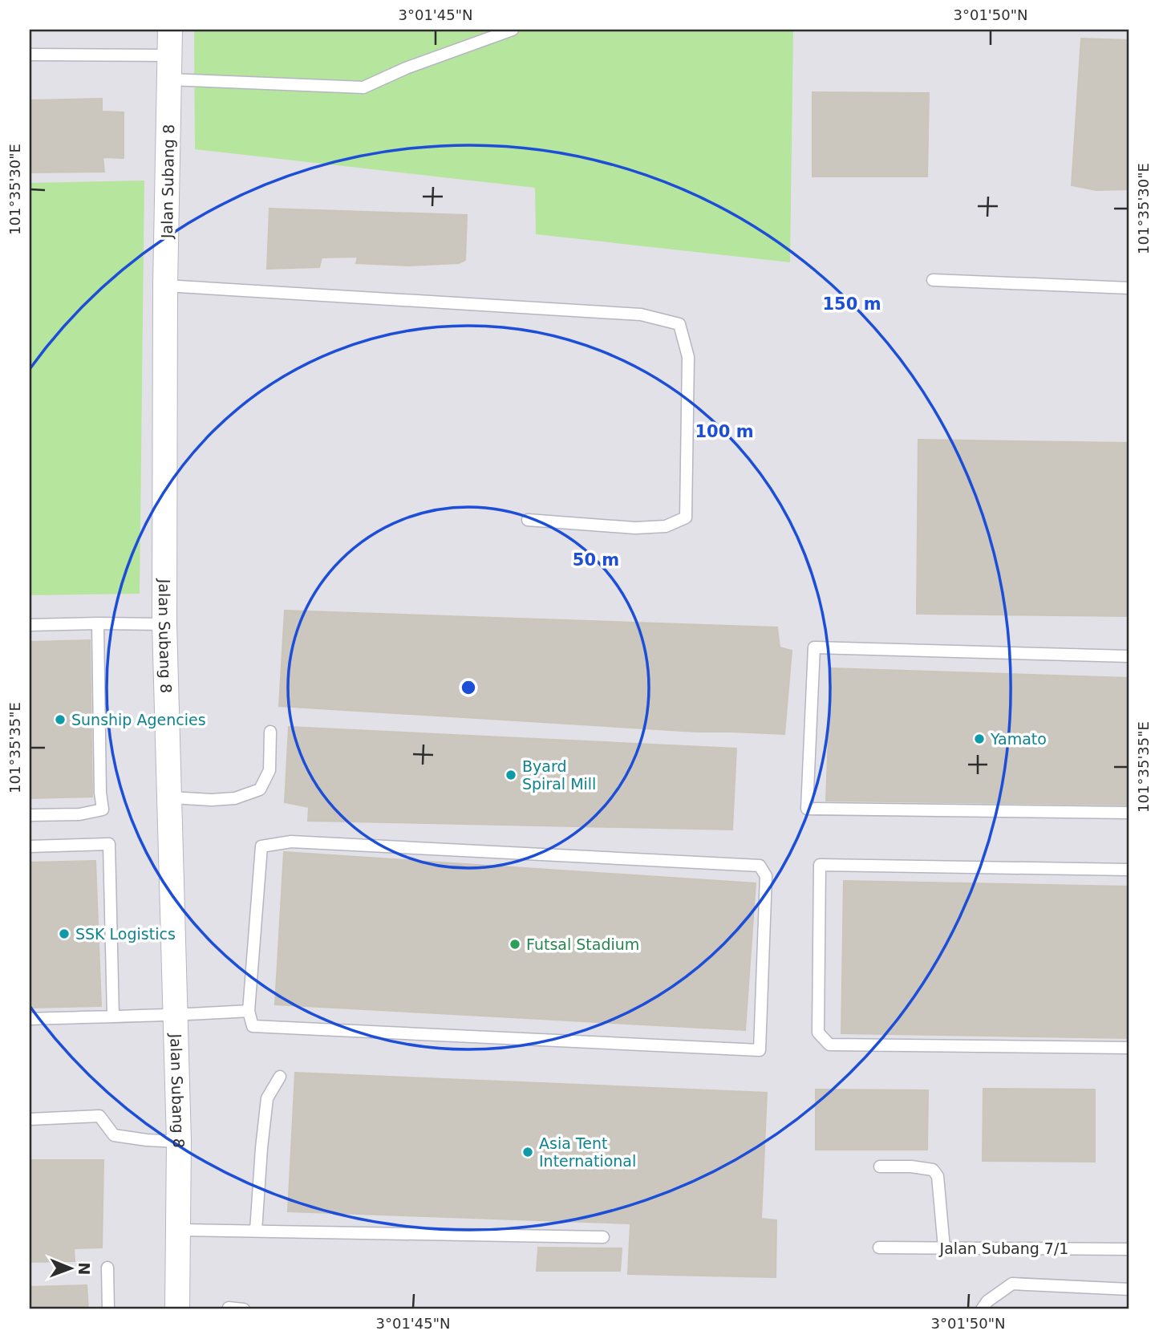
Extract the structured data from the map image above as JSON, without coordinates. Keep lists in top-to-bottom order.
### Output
{
  "streets": {
    "street": ["Jalan Subang 8"],
    "lane": ["Jalan Subang 7/1"]
  },
  "places": [
    "Sunship Agencies",
    "Yamato",
    "Byard Spiral Mill",
    "SSK Logistics",
    "Futsal Stadium",
    "Asia Tent International"
  ],
  "north": "right",
  "coordinates": [
    "3°01'45\"N",
    "3°01'50\"N",
    "101°35'30\"E",
    "101°35'35\"E"
  ],
  "rings": ["150 m", "100 m", "50 m"]
}
